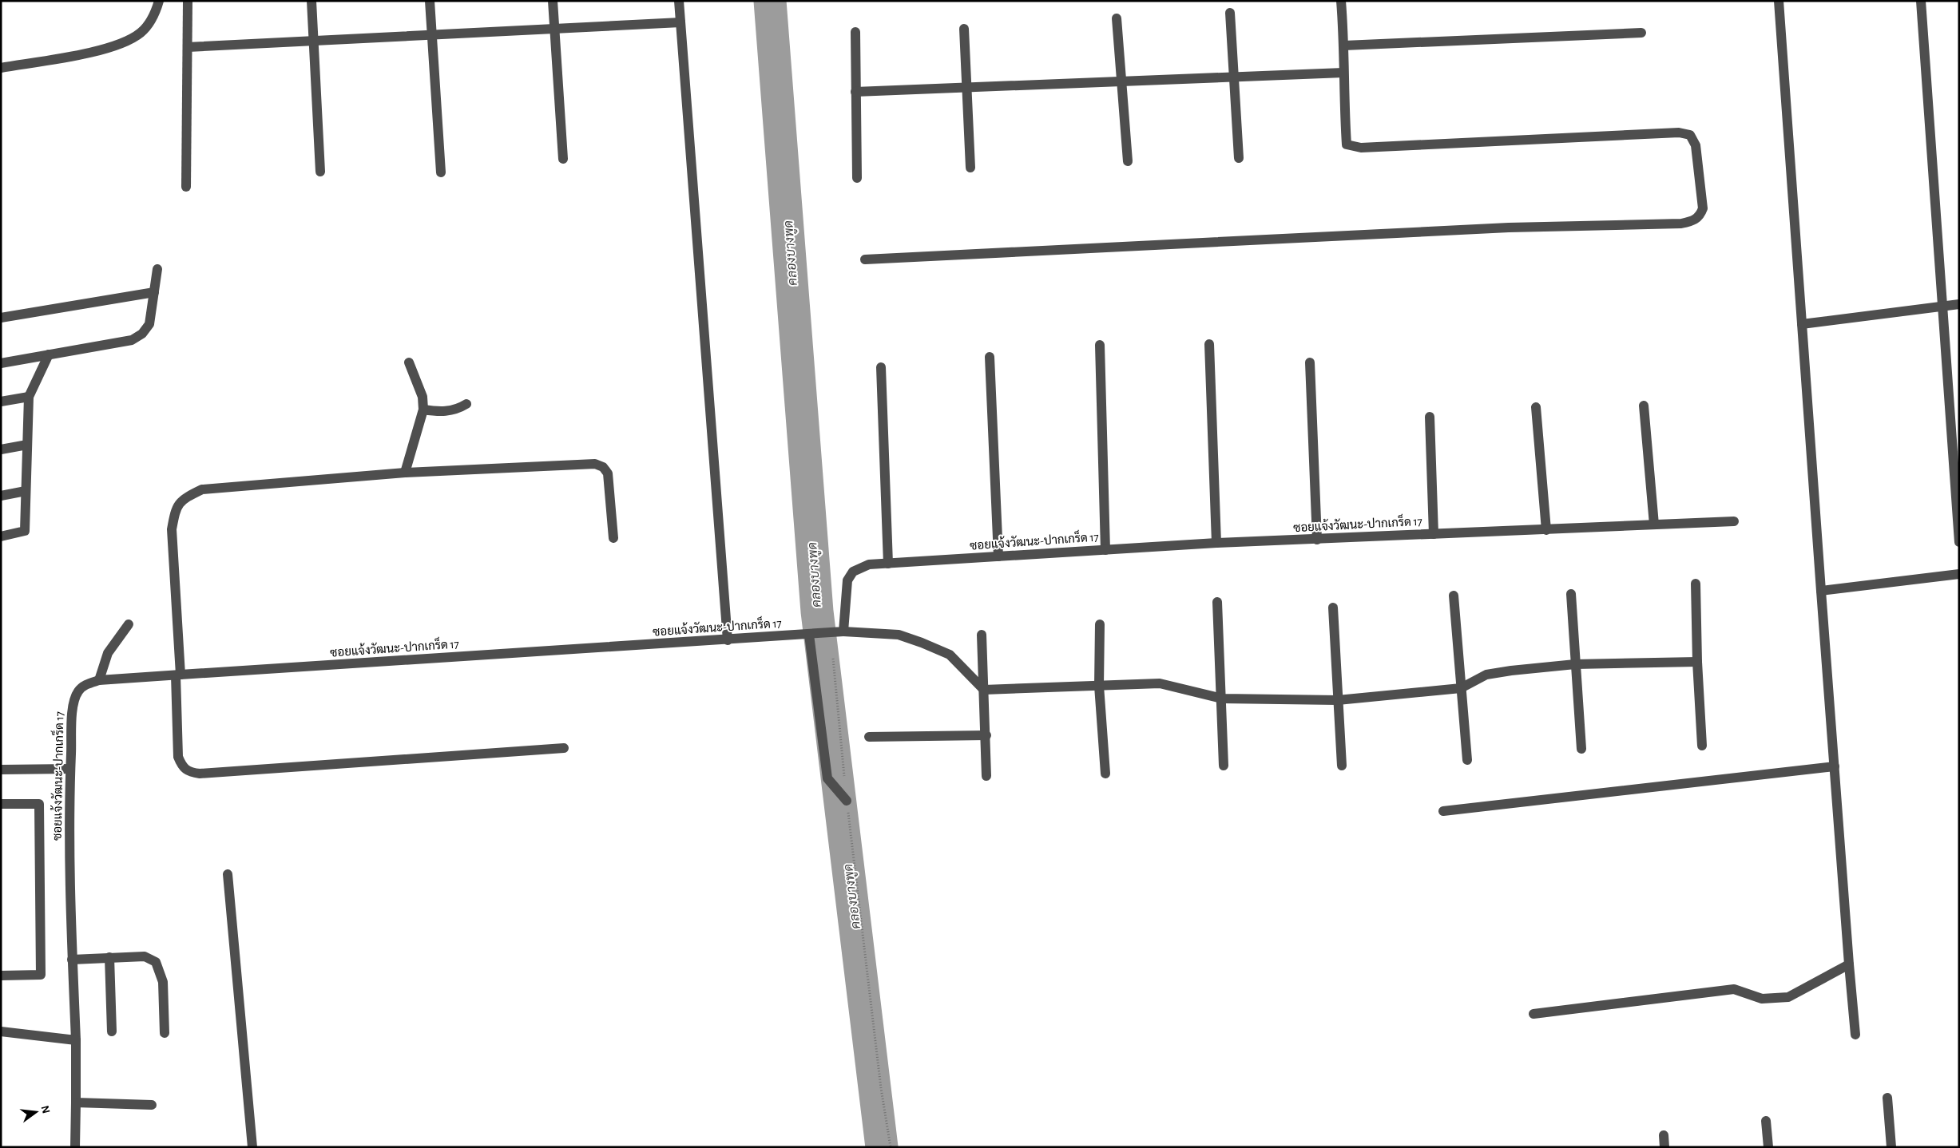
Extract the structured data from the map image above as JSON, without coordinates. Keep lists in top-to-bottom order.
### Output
{
  "streets": {
    "street": ["ซอยแจ้งวัฒนะ-ปากเกร็ด 17"]
  },
  "water": ["คลองบางพูด"],
  "north": "right"
}
